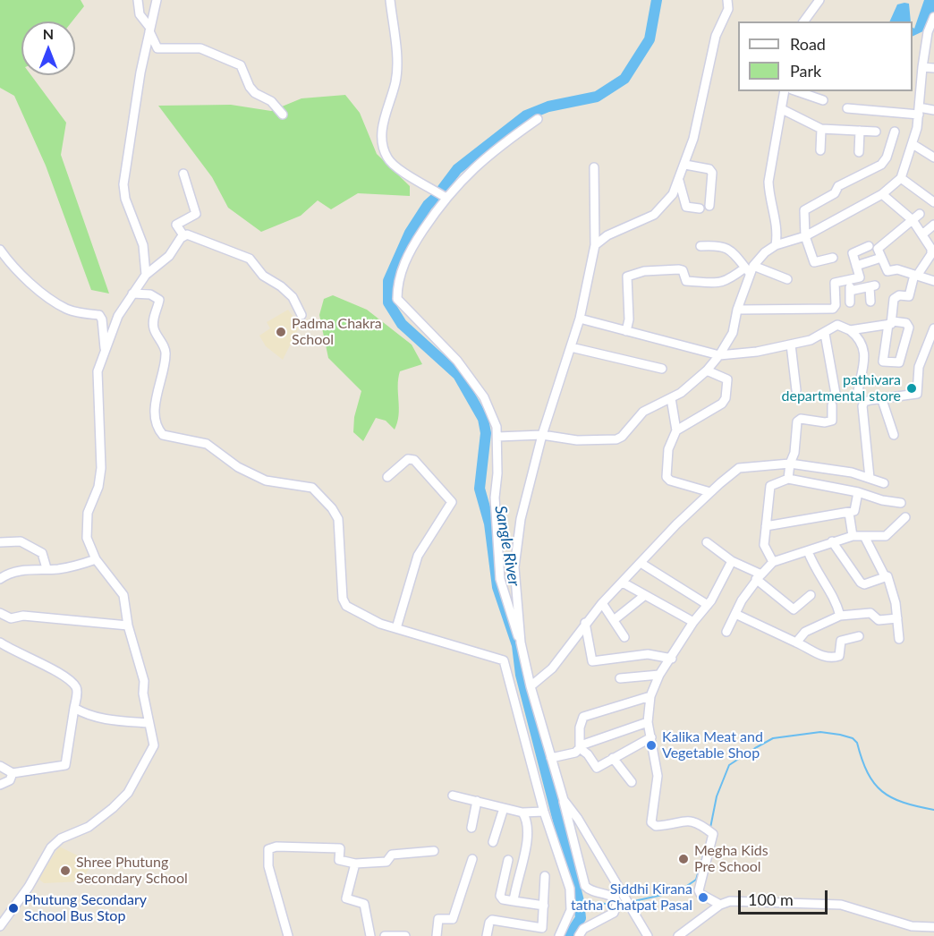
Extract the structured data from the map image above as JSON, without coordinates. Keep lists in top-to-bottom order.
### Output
{
  "water": ["Sangle River"],
  "places": [
    "Padma Chakra School",
    "pathivara departmental store",
    "Kalika Meat and Vegetable Shop",
    "Megha Kids Pre School",
    "Shree Phutung Secondary School",
    "Siddhi Kirana tatha Chatpat Pasal",
    "Phutung Secondary School Bus Stop"
  ],
  "legend": ["Road", "Park"],
  "scale_bar": "100 m",
  "north": "top"
}
